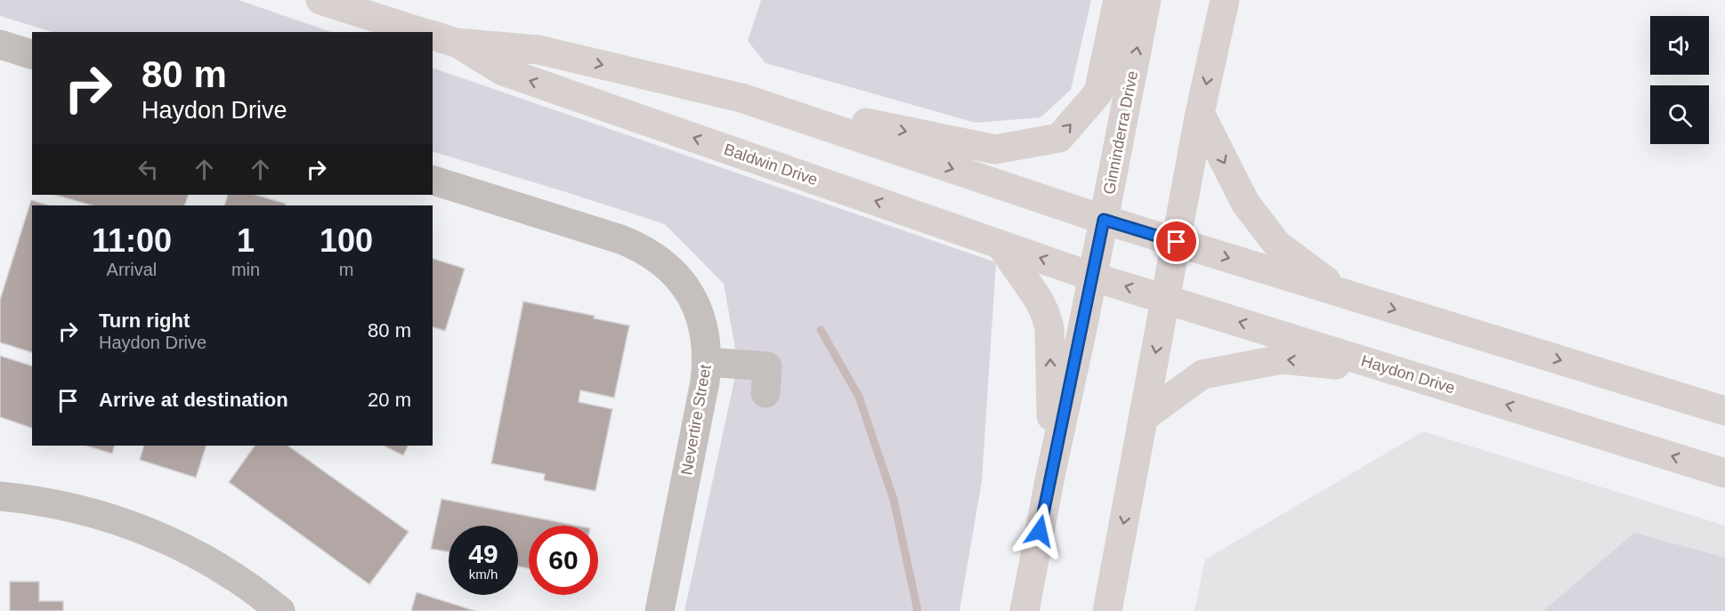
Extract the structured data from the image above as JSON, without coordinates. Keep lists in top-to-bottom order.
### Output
{
  "streets": {
    "main road": ["Ginninderra Drive", "Baldwin Drive", "Haydon Drive"],
    "street": ["Nevertire Street"]
  },
  "crossings": [
    ["Ginninderra Drive", "Baldwin Drive"],
    ["Ginninderra Drive", "Haydon Drive"],
    ["Baldwin Drive", "Haydon Drive"]
  ],
  "page": {
    "turn": ["80 m", "Haydon Drive"],
    "eta": [
      "11:00",
      "Arrival",
      "1",
      "min",
      "100",
      "m"
    ],
    "list": [
      {
        "name": "Turn right",
        "note": "Haydon Drive",
        "value": "80 m"
      },
      {
        "name": "Arrive at destination",
        "value": "20 m"
      }
    ],
    "speed": "49 km/h",
    "limit": "60"
  }
}
